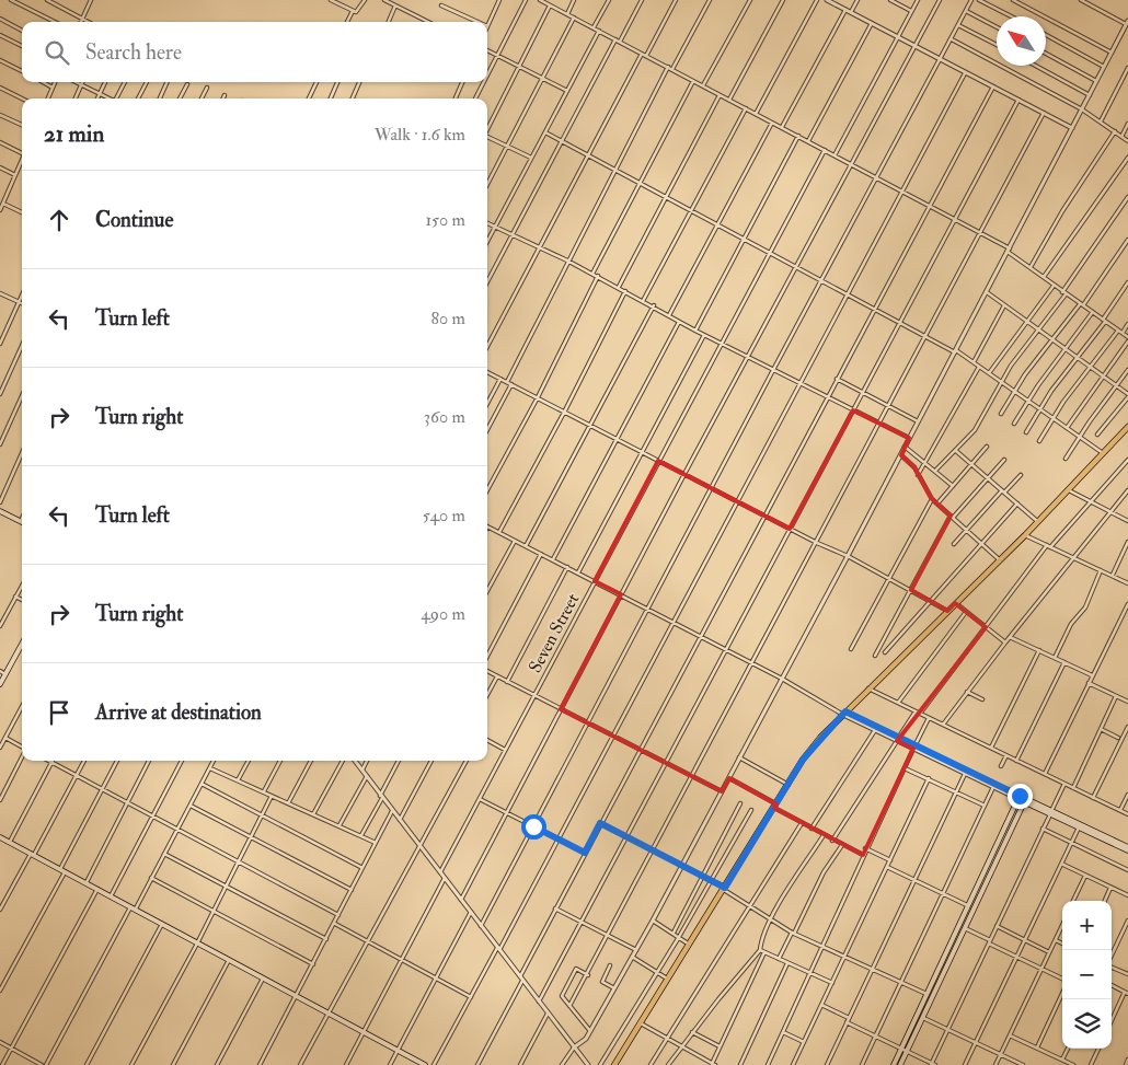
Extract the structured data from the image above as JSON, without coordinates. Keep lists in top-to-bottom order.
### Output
{
  "streets": {
    "street": ["Seven Street"]
  },
  "north": "top left",
  "page": {
    "search": "Search here",
    "heading": ["21 min", "Walk · 1.6 km"],
    "list": [
      ["Continue", "150 m"],
      ["Turn left", "80 m"],
      ["Turn right", "360 m"],
      ["Turn left", "540 m"],
      ["Turn right", "490 m"],
      "Arrive at destination"
    ],
    "map_buttons": ["+", "−"]
  }
}
